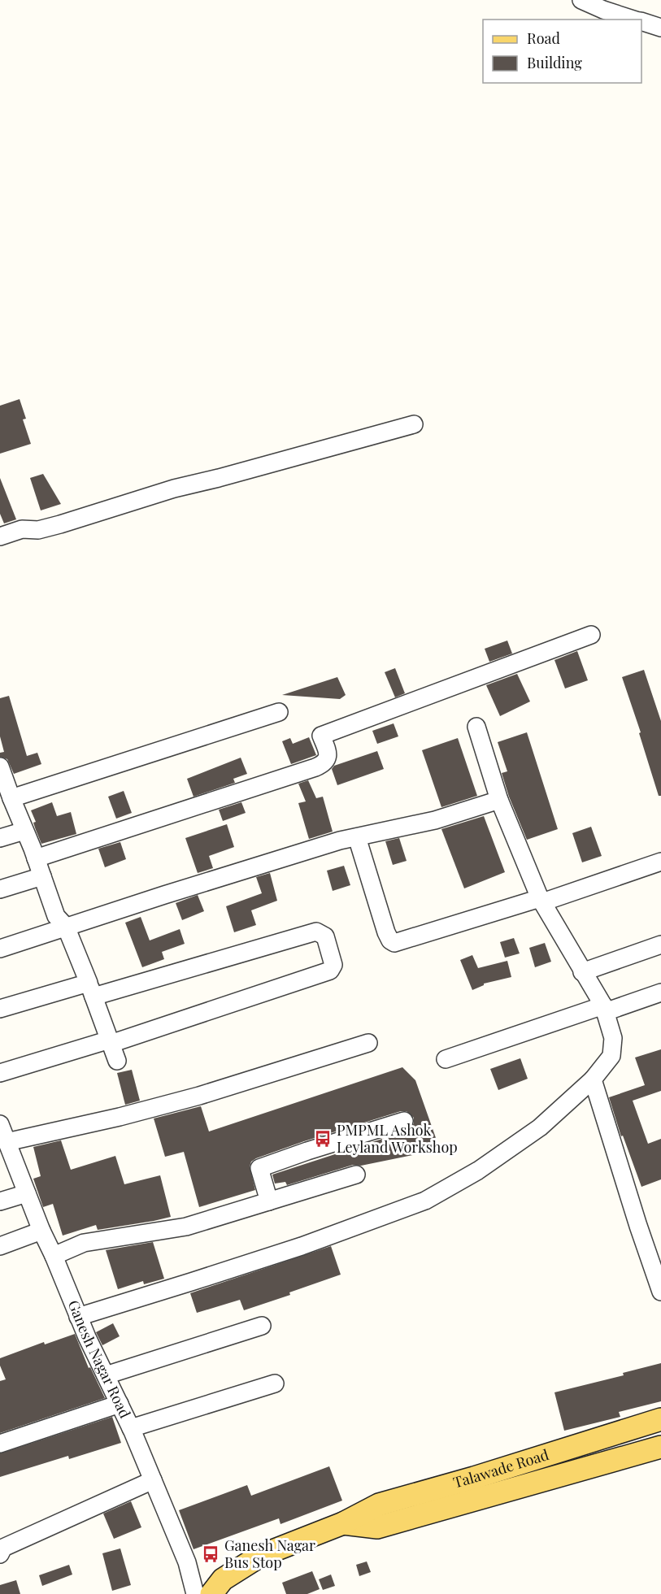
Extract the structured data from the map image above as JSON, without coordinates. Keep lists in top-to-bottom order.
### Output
{
  "streets": {
    "main road": ["Talawade Road"],
    "street": ["Ganesh Nagar Road"]
  },
  "places": {
    "bus stop": ["PMPML Ashok Leyland Workshop", "Ganesh Nagar Bus Stop"]
  },
  "legend": ["Road", "Building"]
}
